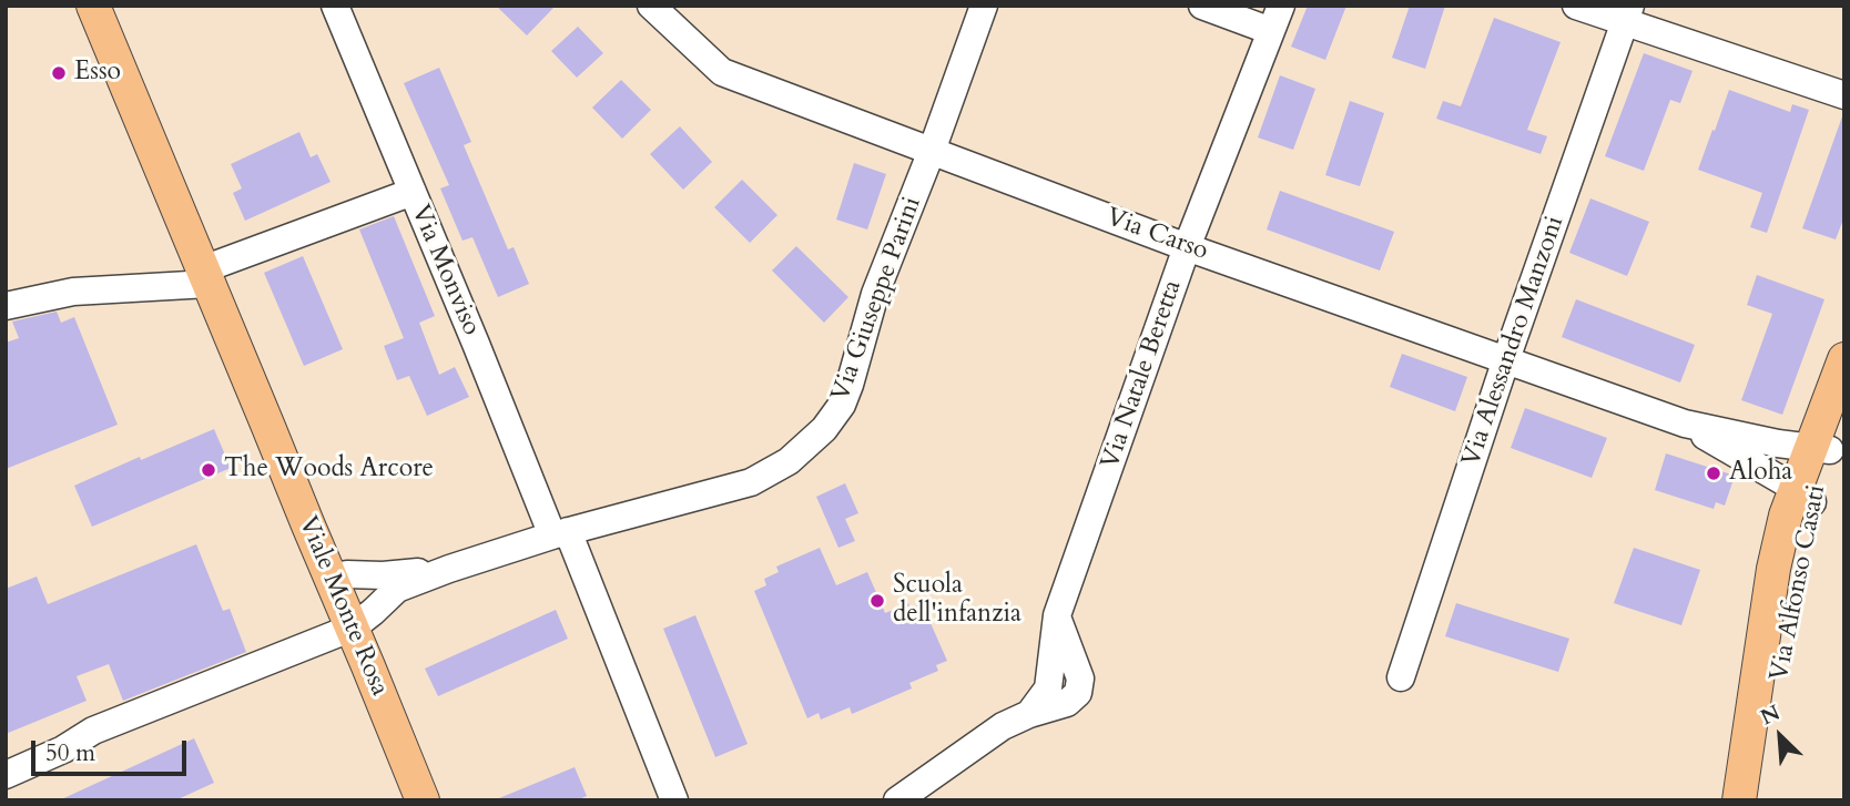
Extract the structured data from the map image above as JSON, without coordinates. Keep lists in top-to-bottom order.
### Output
{
  "streets": {
    "main road": ["Via Alfonso Casati", "Viale Monte Rosa"],
    "street": [
      "Via Carso",
      "Via Monviso",
      "Via Giuseppe Parini",
      "Via Alessandro Manzoni",
      "Via Natale Beretta"
    ]
  },
  "crossings": [
    ["Via Carso", "Via Giuseppe Parini"],
    ["Via Carso", "Via Alessandro Manzoni"],
    ["Via Carso", "Via Natale Beretta"],
    ["Via Carso", "Via Alfonso Casati"],
    ["Via Monviso", "Via Giuseppe Parini"],
    ["Via Giuseppe Parini", "Viale Monte Rosa"]
  ],
  "places": [
    "Esso",
    "The Woods Arcore",
    "Aloha",
    "Scuola dell'infanzia"
  ],
  "scale_bar": "50 m",
  "north": "top left"
}
